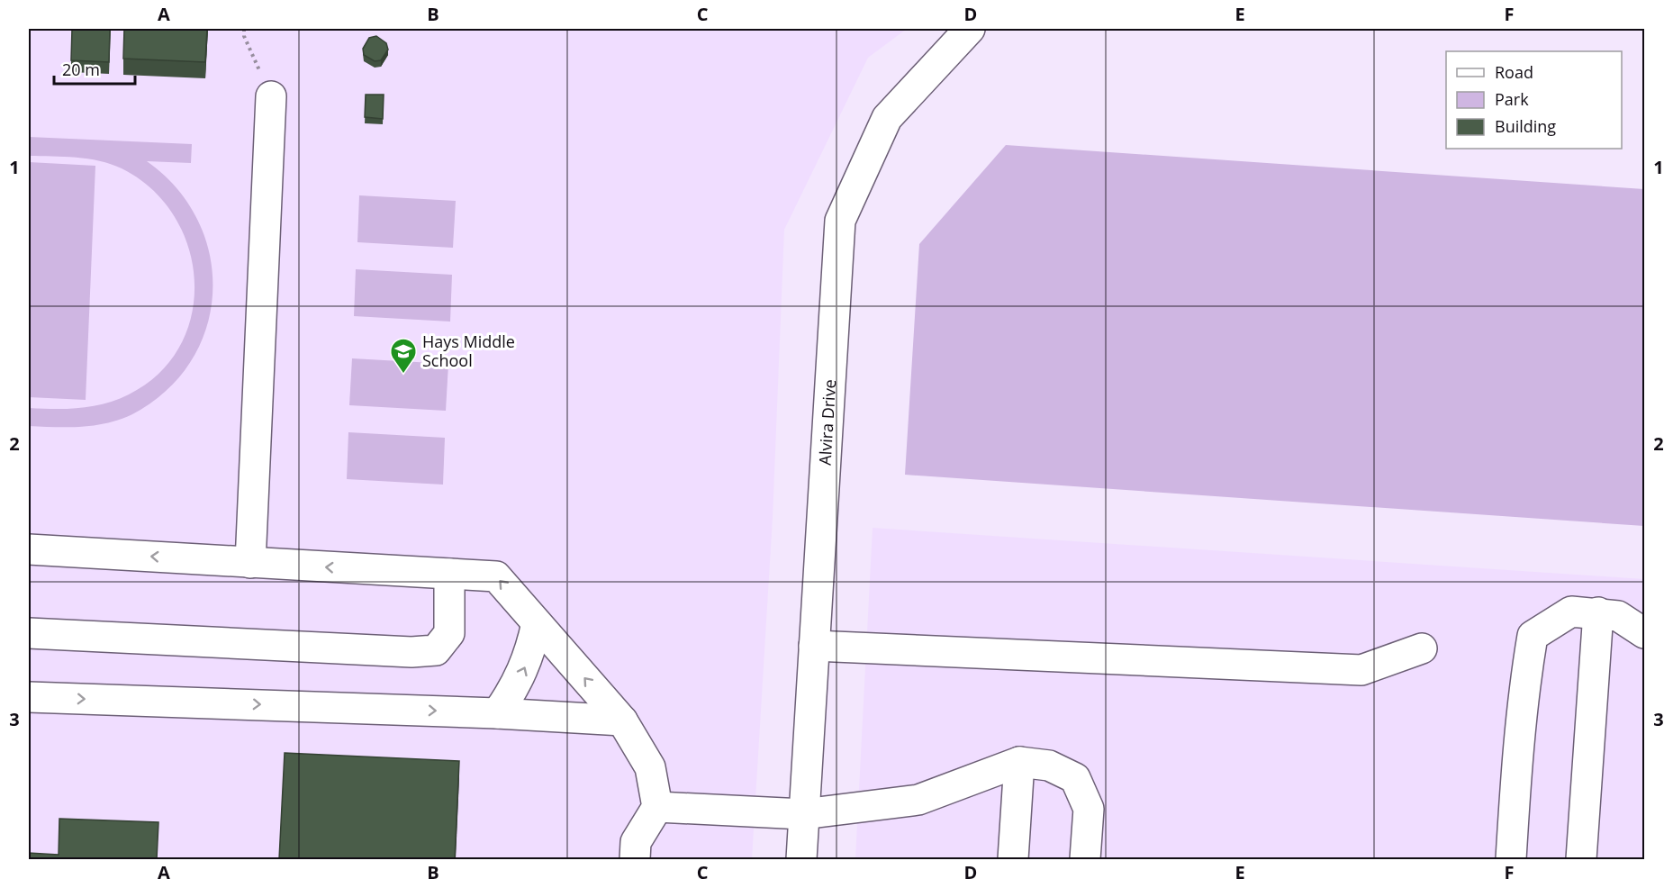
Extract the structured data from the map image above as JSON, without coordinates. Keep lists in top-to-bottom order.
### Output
{
  "streets": {
    "street": ["Alvira Drive"]
  },
  "places": {
    "school or university": ["Hays Middle School"]
  },
  "legend": ["Road", "Park", "Building"],
  "scale_bar": "20 m",
  "grid": {
    "columns": [
      "A",
      "B",
      "C",
      "D",
      "E",
      "F"
    ],
    "rows": ["1", "2", "3"]
  }
}
